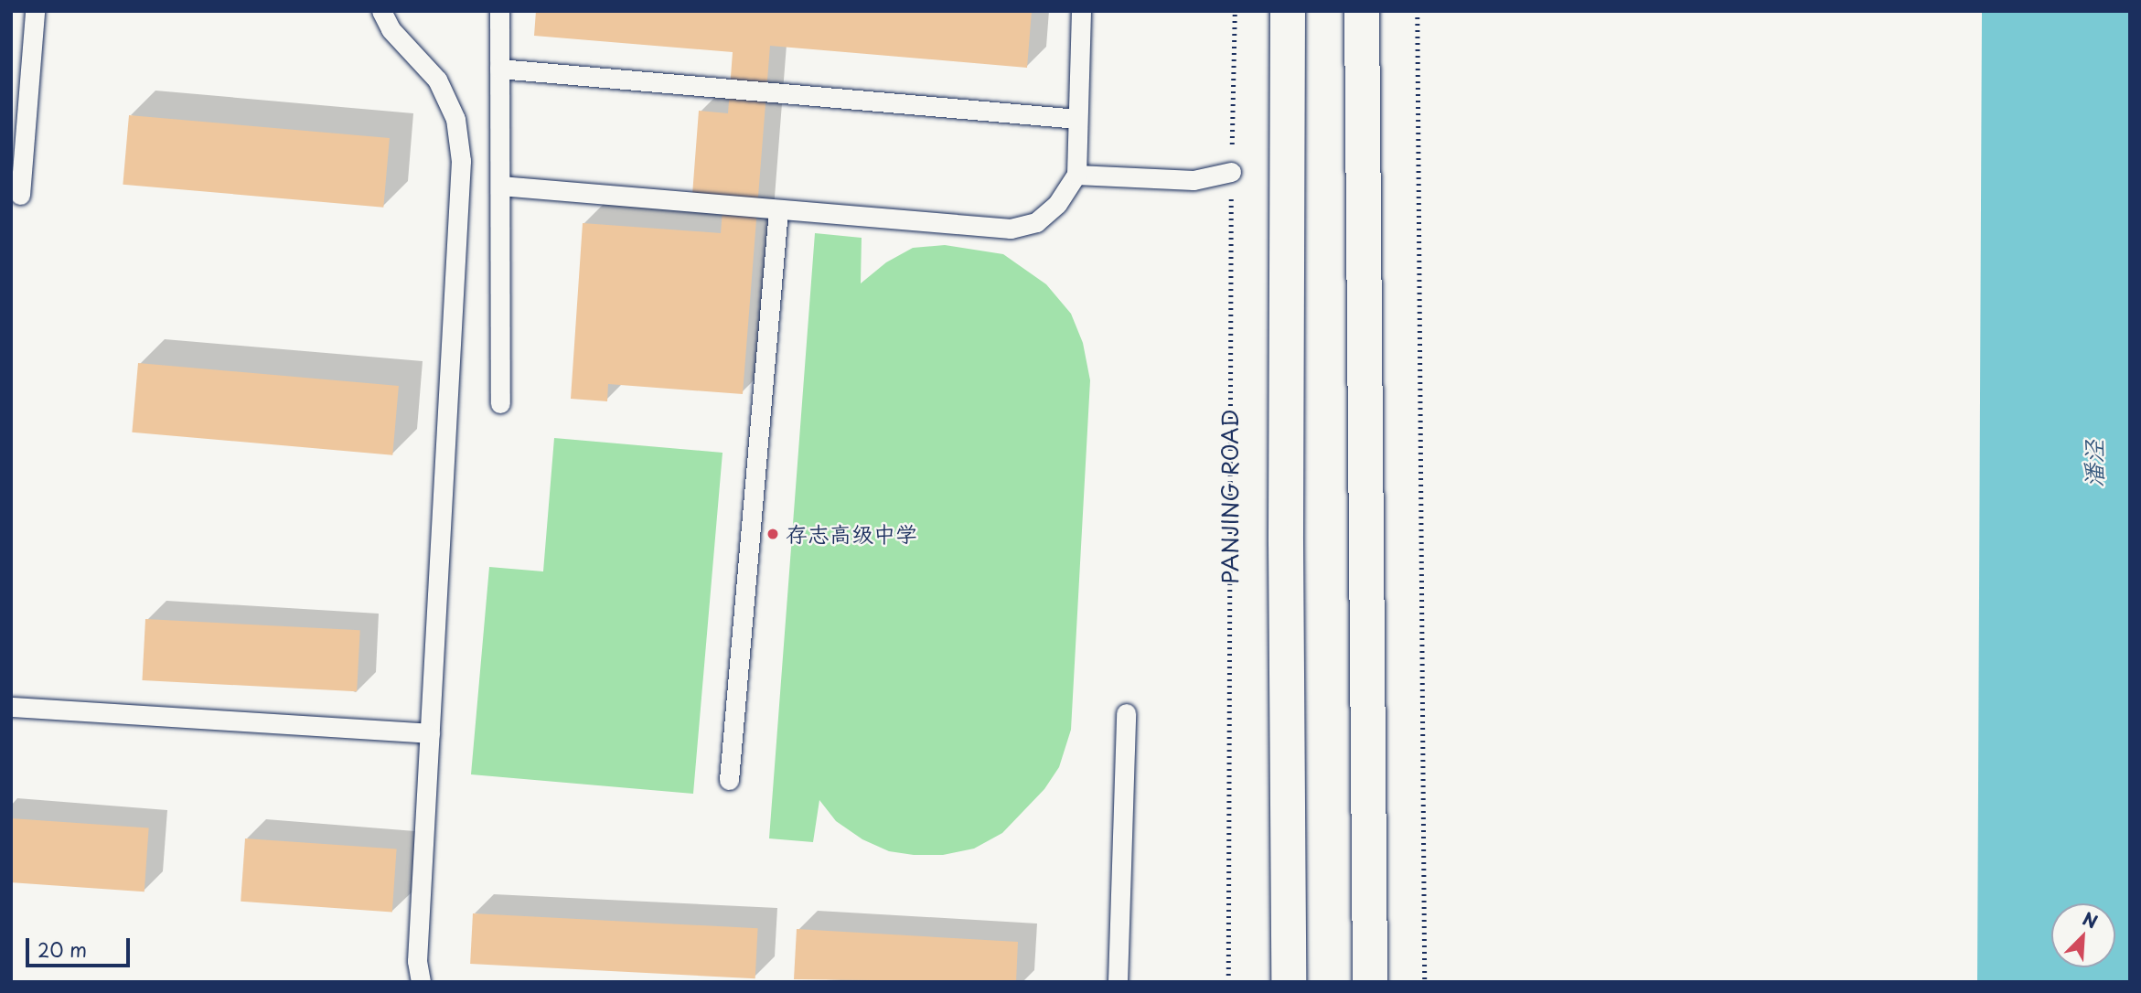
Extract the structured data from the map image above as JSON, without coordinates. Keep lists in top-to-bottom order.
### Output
{
  "streets": {
    "path": ["PANJING ROAD"]
  },
  "water": ["潘泾"],
  "places": ["存志高级中学"],
  "scale_bar": "20 m",
  "north": "top right"
}
